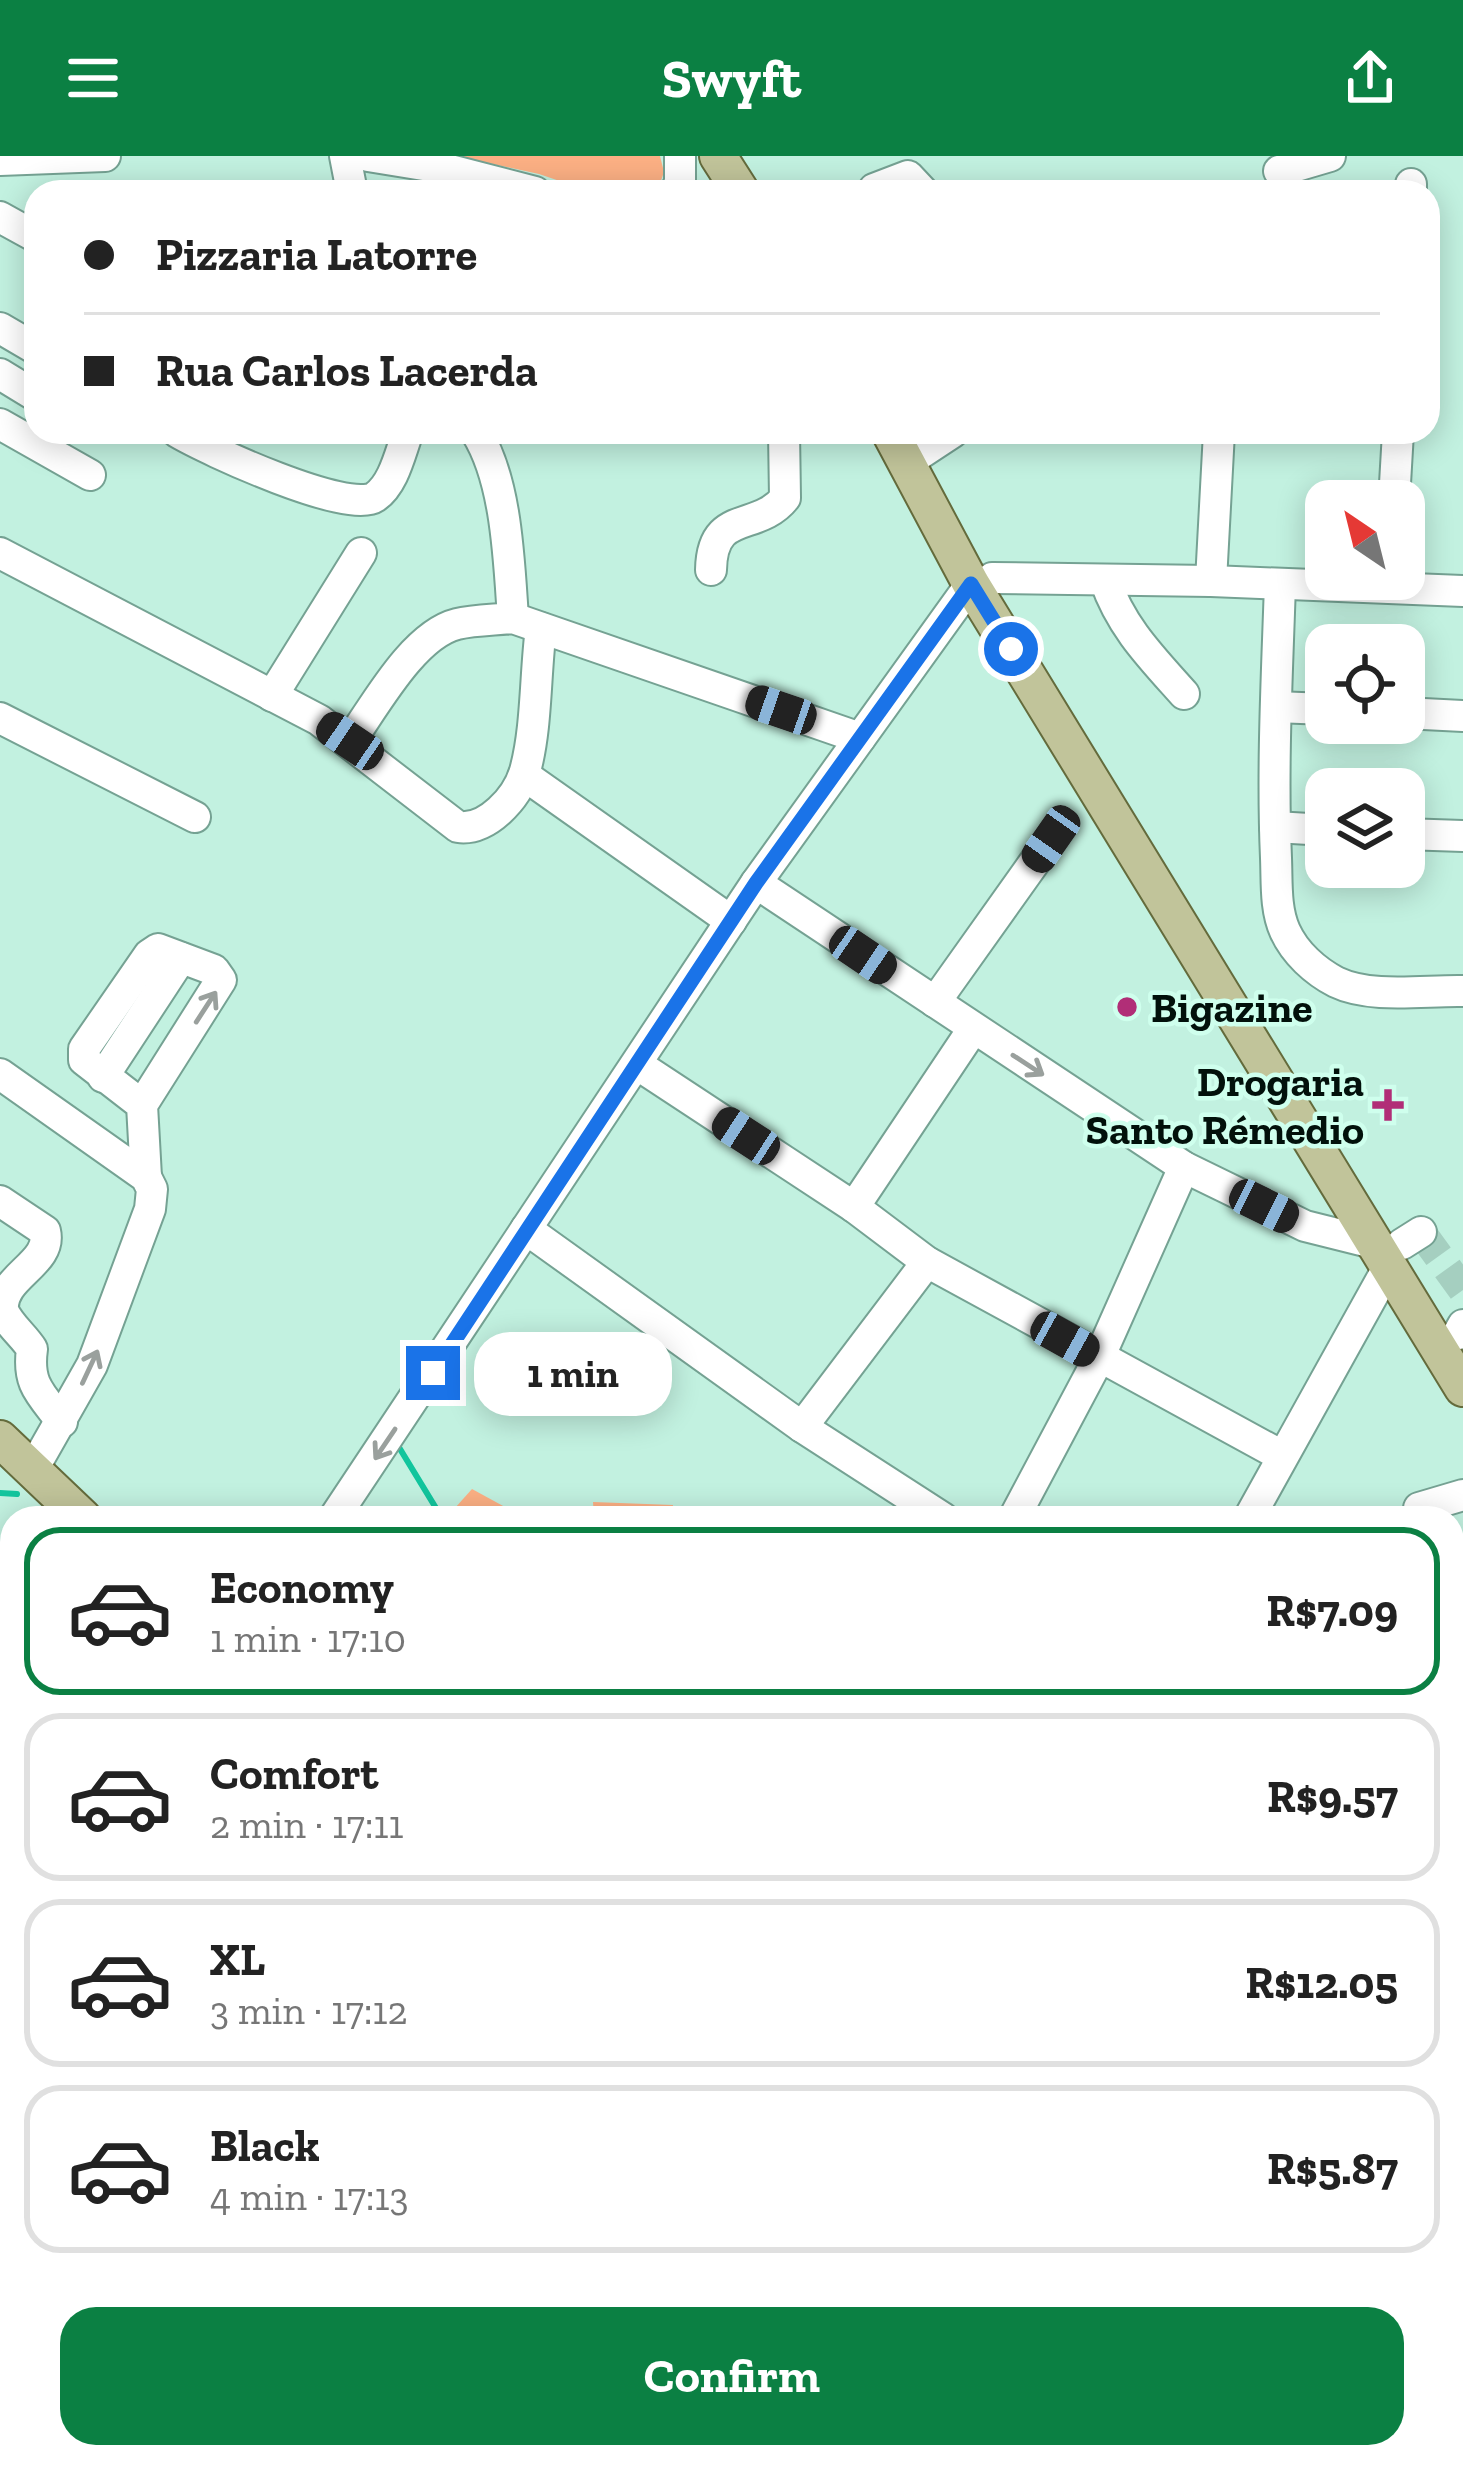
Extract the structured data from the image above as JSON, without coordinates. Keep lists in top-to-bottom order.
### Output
{
  "places": {
    "other": ["Bigazine"],
    "health": ["Drogaria Santo Rémedio"]
  },
  "north": "top left",
  "page": {
    "header": "Swyft",
    "banner": ["Pizzaria Latorre", "Rua Carlos Lacerda"],
    "bubble": "1 min",
    "list": [
      {
        "name": "Economy",
        "note": "1 min · 17:10",
        "value": "R$7.09"
      },
      {
        "name": "Comfort",
        "note": "2 min · 17:11",
        "value": "R$9.57"
      },
      {
        "name": "XL",
        "note": "3 min · 17:12",
        "value": "R$12.05"
      },
      {
        "name": "Black",
        "note": "4 min · 17:13",
        "value": "R$5.87"
      }
    ],
    "buttons": "Confirm"
  }
}
